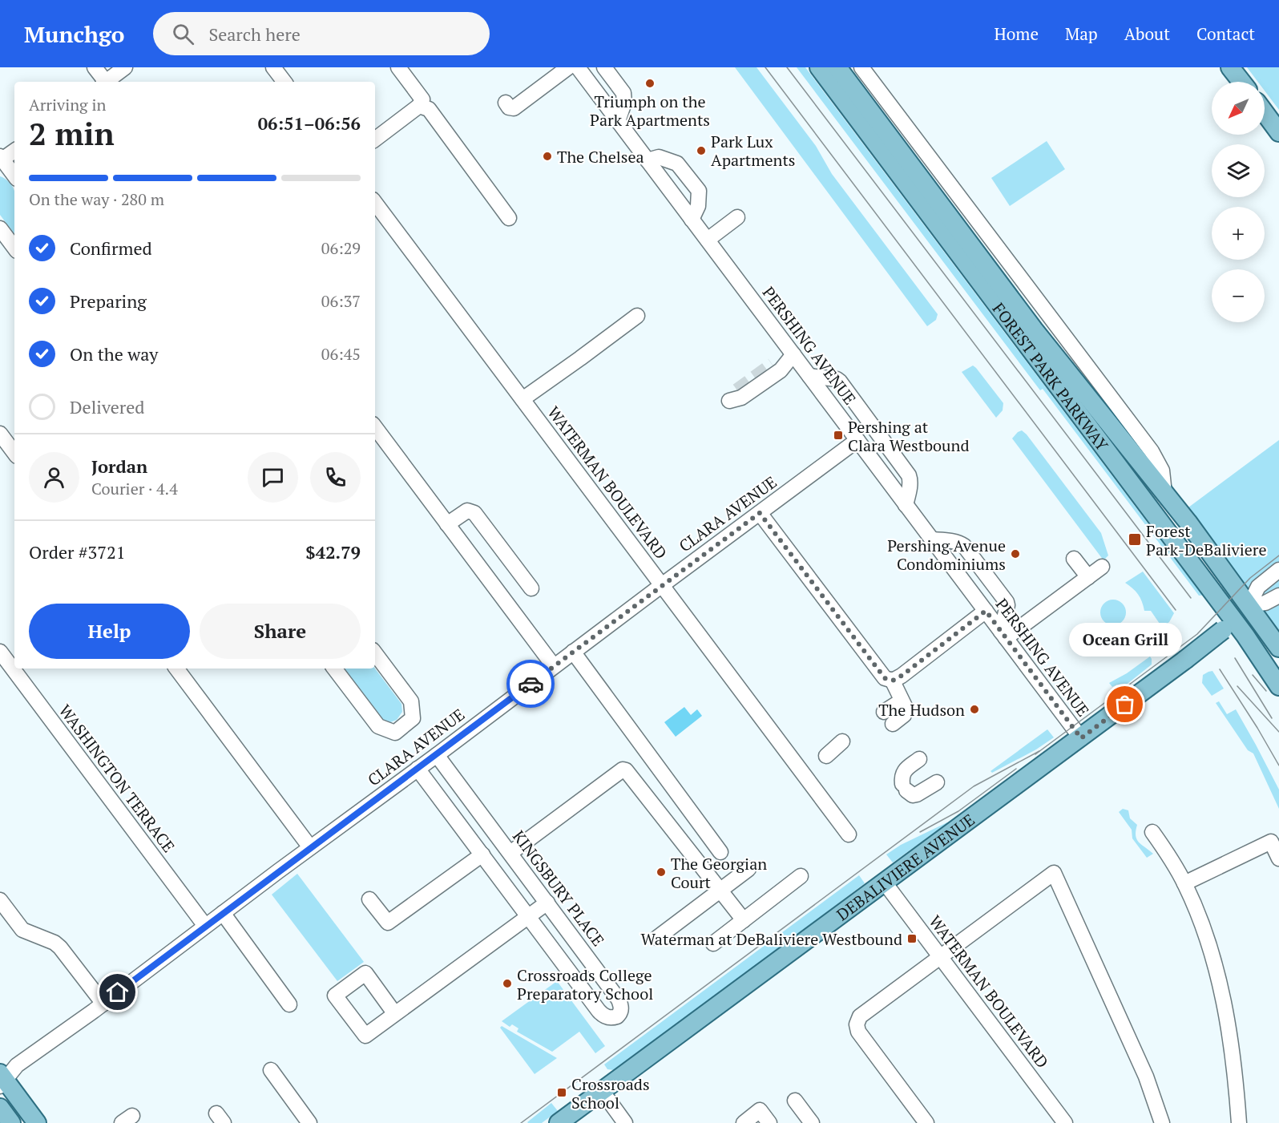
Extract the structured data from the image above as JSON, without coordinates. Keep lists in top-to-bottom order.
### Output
{
  "streets": {
    "main road": ["FOREST PARK PARKWAY", "DEBALIVIERE AVENUE"],
    "street": [
      "PERSHING AVENUE",
      "WATERMAN BOULEVARD",
      "CLARA AVENUE",
      "WASHINGTON TERRACE",
      "KINGSBURY PLACE"
    ]
  },
  "crossings": [
    ["PERSHING AVENUE", "CLARA AVENUE"],
    ["PERSHING AVENUE", "DEBALIVIERE AVENUE"],
    ["FOREST PARK PARKWAY", "DEBALIVIERE AVENUE"],
    ["WATERMAN BOULEVARD", "CLARA AVENUE"],
    ["WATERMAN BOULEVARD", "DEBALIVIERE AVENUE"],
    ["CLARA AVENUE", "WASHINGTON TERRACE"],
    ["CLARA AVENUE", "KINGSBURY PLACE"]
  ],
  "places": {
    "other": [
      "Triumph on the Park Apartments",
      "Park Lux Apartments",
      "The Chelsea",
      "Pershing Avenue Condominiums",
      "Ocean Grill",
      "The Hudson",
      "The Georgian Court",
      "Crossroads College Preparatory School"
    ],
    "transit": [
      "Pershing at Clara Westbound",
      "Forest Park-DeBaliviere",
      "Waterman at DeBaliviere Westbound",
      "Crossroads School"
    ]
  },
  "north": "bottom left",
  "page": {
    "header": "Munchgo",
    "search": "Search here",
    "nav": [
      "Home",
      "Map",
      "About",
      "Contact"
    ],
    "map_buttons": ["+", "−"],
    "heading": ["2 min", "Arriving in", "06:51–06:56"],
    "panel": [
      "Jordan",
      "Courier · 4.4",
      "Order #3721",
      "$42.79"
    ],
    "bar": "On the way · 280 m",
    "list": [
      ["Confirmed", "06:29"],
      ["Preparing", "06:37"],
      ["On the way", "06:45"],
      "Delivered"
    ],
    "buttons": ["Help", "Share"],
    "bubble": "Ocean Grill"
  }
}
